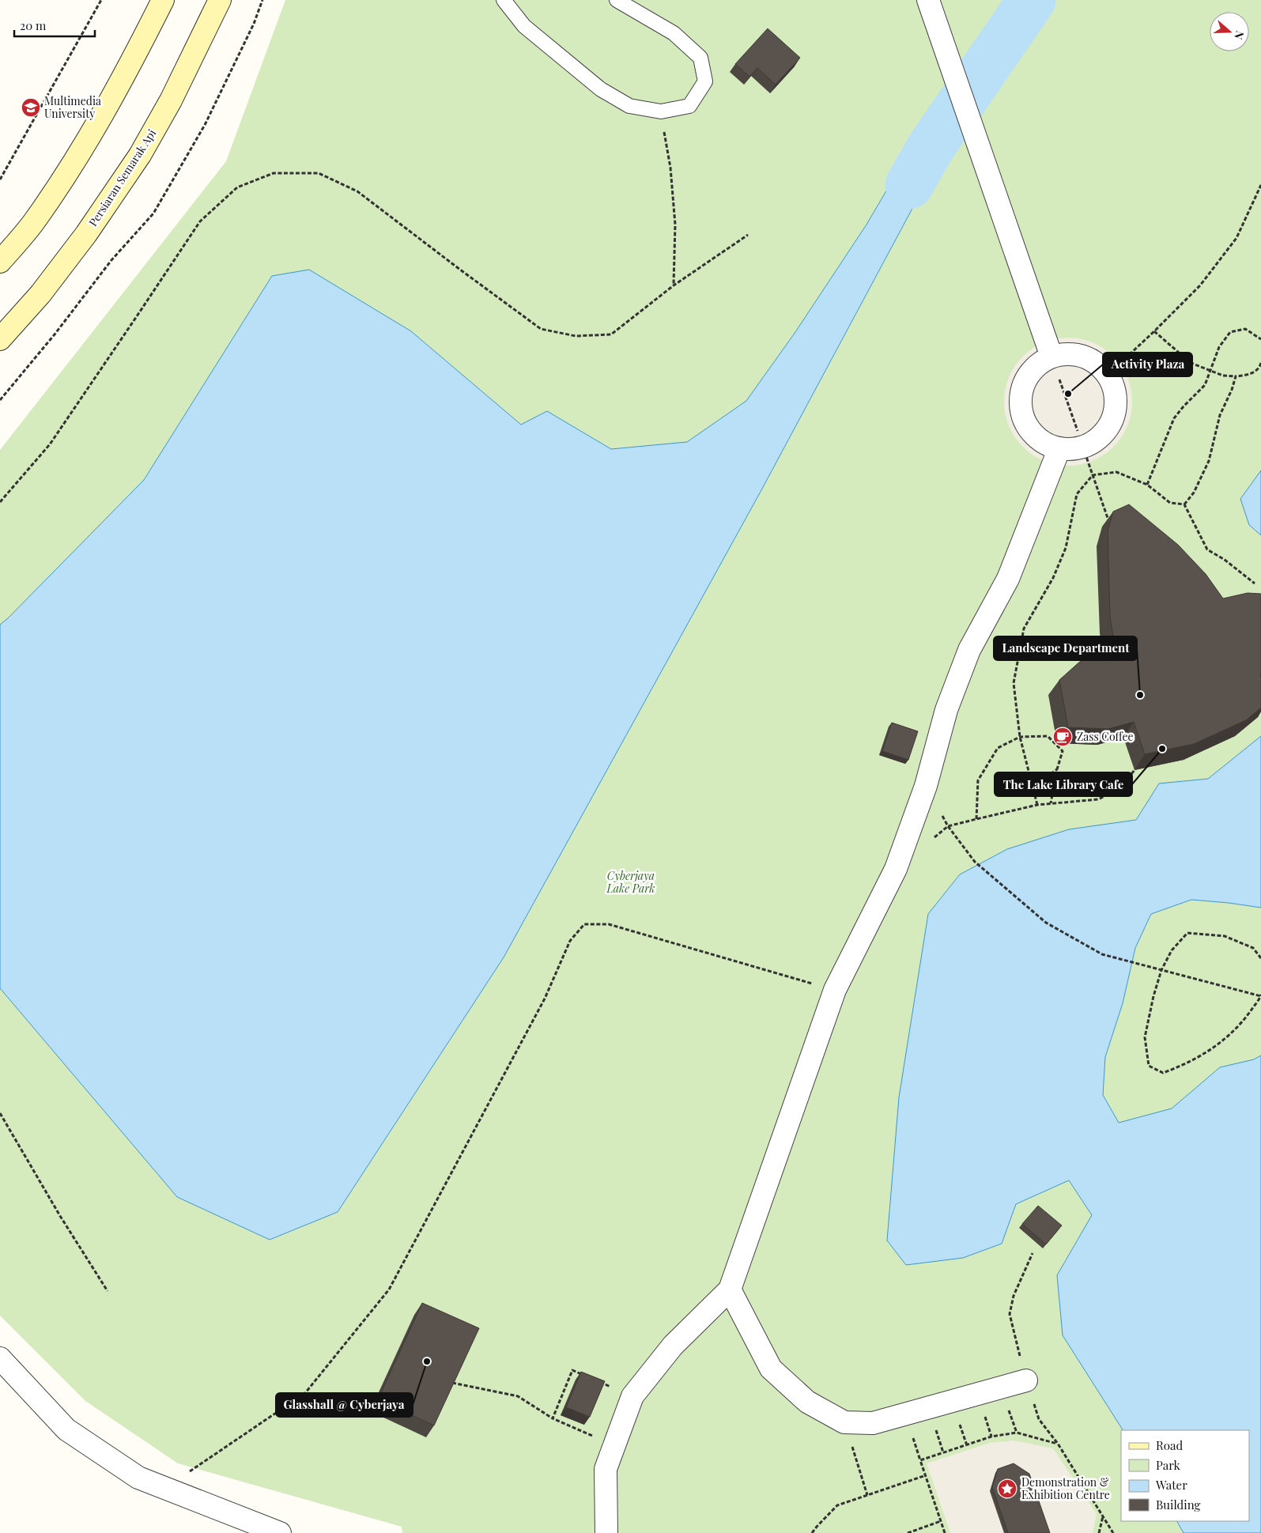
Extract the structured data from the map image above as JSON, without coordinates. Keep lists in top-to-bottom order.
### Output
{
  "streets": {
    "main road": ["Persiaran Semarak Api"]
  },
  "parks": ["Cyberjaya Lake Park"],
  "places": {
    "school or university": ["Multimedia University"],
    "other": [
      "Activity Plaza",
      "Landscape Department",
      "The Lake Library Cafe",
      "Glasshall @ Cyberjaya"
    ],
    "cafe": ["Zass Coffee"],
    "place": ["Demonstration & Exhibition Centre"]
  },
  "legend": [
    "Road",
    "Park",
    "Water",
    "Building"
  ],
  "scale_bar": "20 m",
  "north": "right"
}
